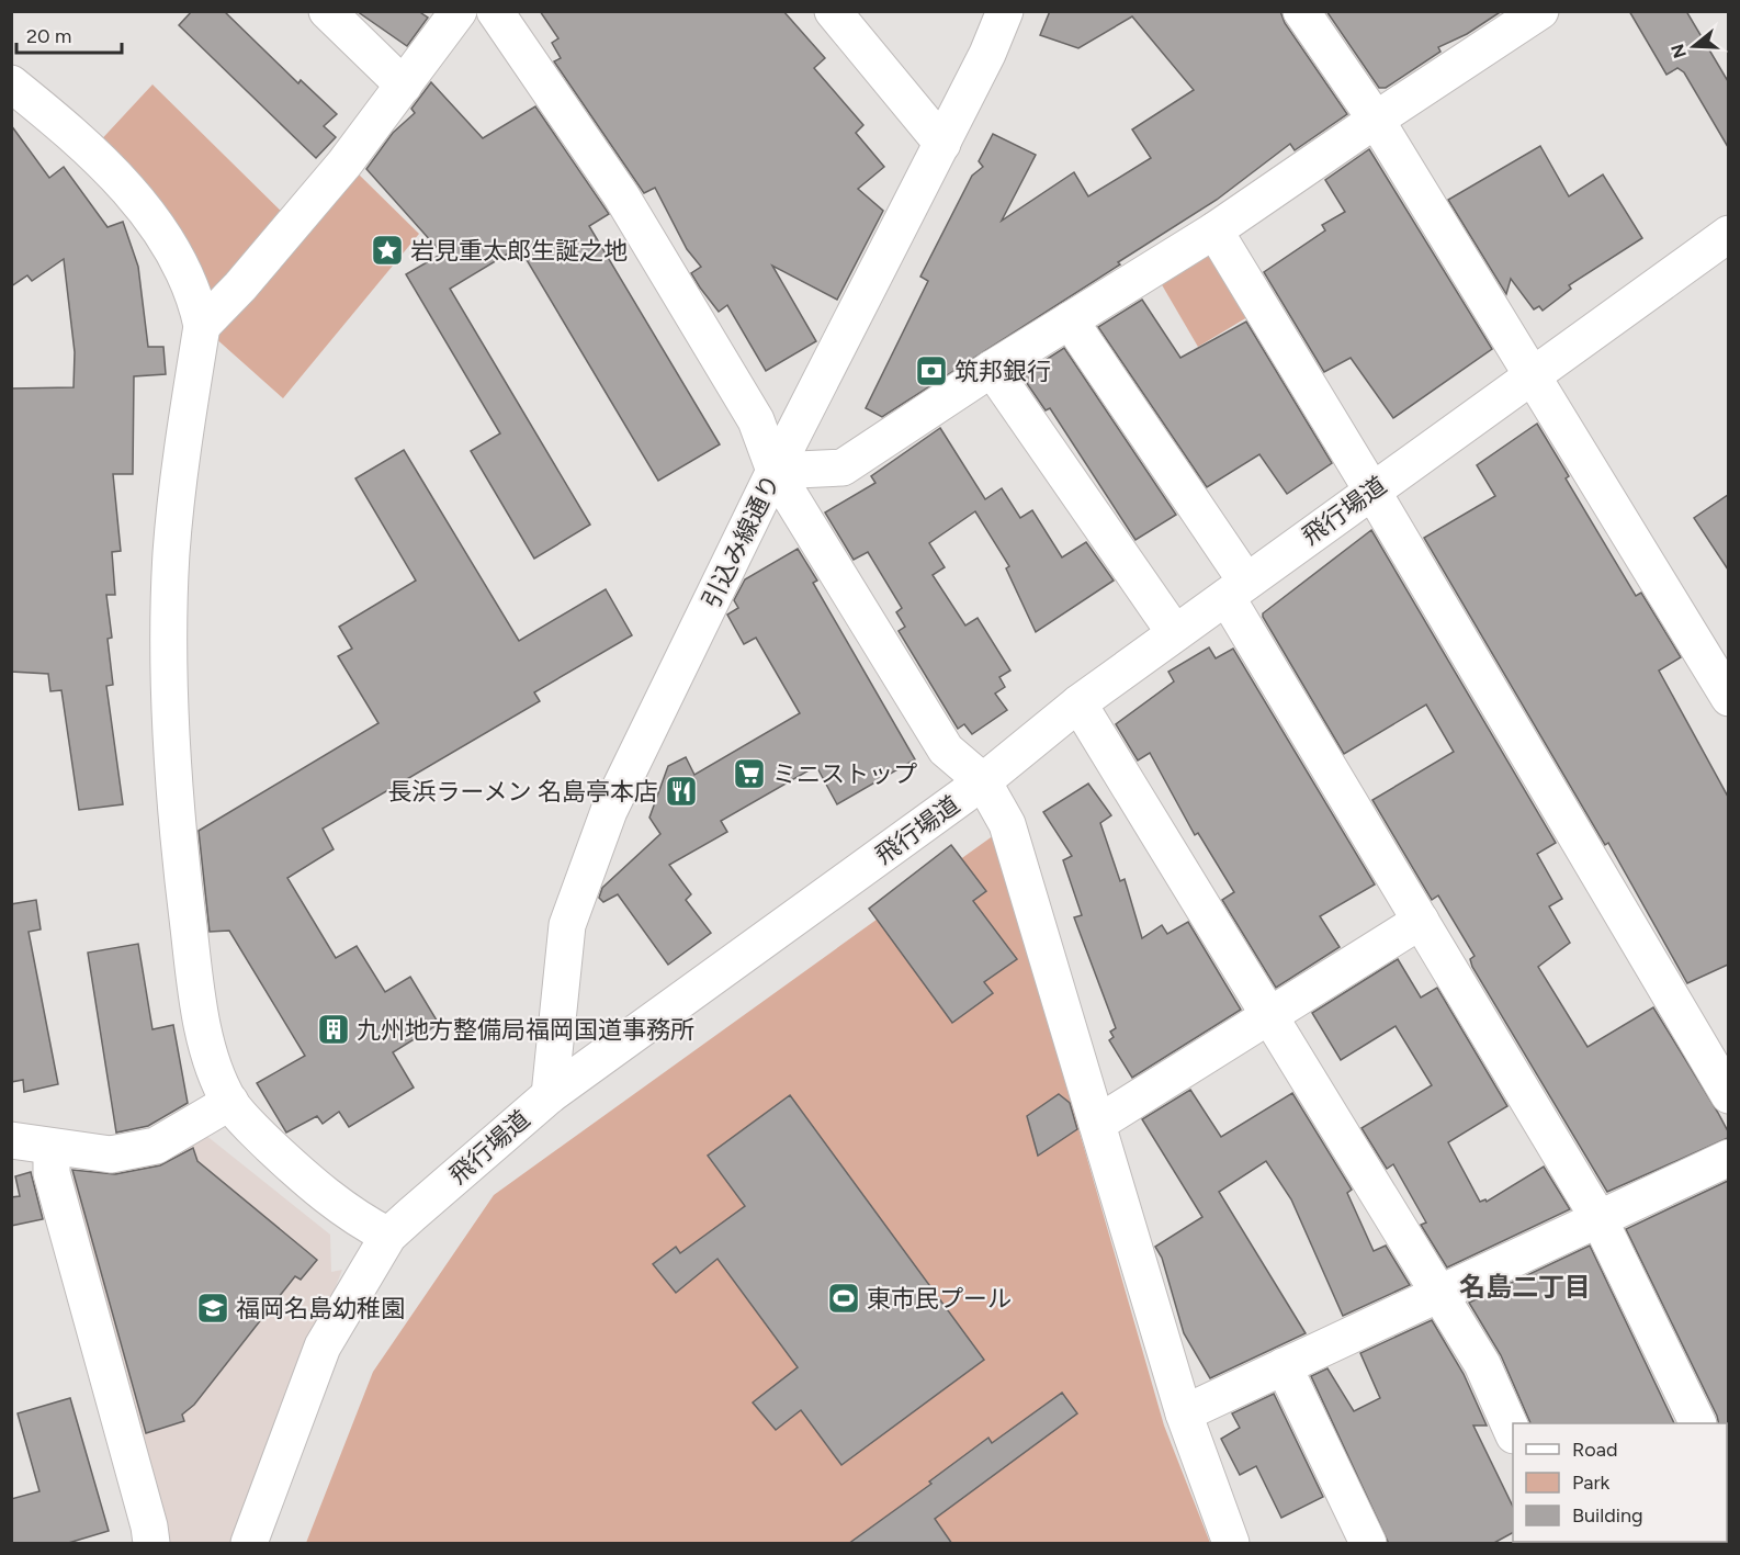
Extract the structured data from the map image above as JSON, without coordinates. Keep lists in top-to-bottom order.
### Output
{
  "streets": {
    "street": ["飛行場道", "引込み線通り"]
  },
  "crossings": [
    ["飛行場道", "引込み線通り"]
  ],
  "districts": ["名島二丁目"],
  "places": {
    "place": ["岩見重太郎生誕之地"],
    "bank": ["筑邦銀行"],
    "supermarket": ["ミニストップ"],
    "restaurant": ["長浜ラーメン 名島亭本店"],
    "building": ["九州地方整備局福岡国道事務所"],
    "sports": ["東市民プール"],
    "school or university": ["福岡名島幼稚園"]
  },
  "legend": ["Road", "Park", "Building"],
  "scale_bar": "20 m",
  "north": "left"
}
